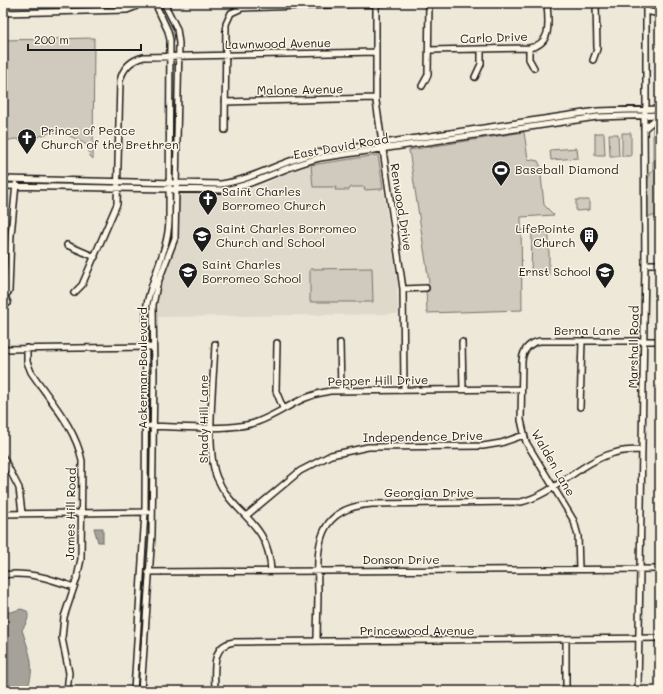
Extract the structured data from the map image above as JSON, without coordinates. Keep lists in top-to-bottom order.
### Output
{
  "streets": {
    "street": [
      "Carlo Drive",
      "Lawnwood Avenue",
      "Malone Avenue",
      "East David Road",
      "Renwood Drive",
      "Berna Lane",
      "Marshall Road",
      "Ackerman Boulevard",
      "Pepper Hill Drive",
      "Shady Hill Lane",
      "Independence Drive",
      "Walden Lane",
      "Georgian Drive",
      "James Hill Road",
      "Donson Drive",
      "Princewood Avenue"
    ]
  },
  "crossings": [
    ["Lawnwood Avenue", "East David Road"],
    ["Lawnwood Avenue", "Renwood Drive"],
    ["Lawnwood Avenue", "Ackerman Boulevard"],
    ["Malone Avenue", "Renwood Drive"],
    ["East David Road", "Renwood Drive"],
    ["East David Road", "Marshall Road"],
    ["East David Road", "Ackerman Boulevard"],
    ["Renwood Drive", "Pepper Hill Drive"],
    ["Berna Lane", "Marshall Road"],
    ["Berna Lane", "Walden Lane"],
    ["Marshall Road", "Georgian Drive"],
    ["Marshall Road", "Donson Drive"],
    ["Marshall Road", "Princewood Avenue"],
    ["Ackerman Boulevard", "Pepper Hill Drive"],
    ["Ackerman Boulevard", "Donson Drive"],
    ["Pepper Hill Drive", "Shady Hill Lane"],
    ["Pepper Hill Drive", "Walden Lane"],
    ["Shady Hill Lane", "Independence Drive"],
    ["Shady Hill Lane", "Donson Drive"],
    ["Independence Drive", "Walden Lane"],
    ["Walden Lane", "Georgian Drive"],
    ["Walden Lane", "Donson Drive"],
    ["Georgian Drive", "Donson Drive"],
    ["Georgian Drive", "Princewood Avenue"]
  ],
  "places": {
    "church": ["Prince of Peace Church of the Brethren", "Saint Charles Borromeo Church"],
    "sports": ["Baseball Diamond"],
    "school or university": ["Saint Charles Borromeo Church and School", "Saint Charles Borromeo School", "Ernst School"],
    "building": ["LifePointe Church"]
  },
  "scale_bar": "200 m"
}
